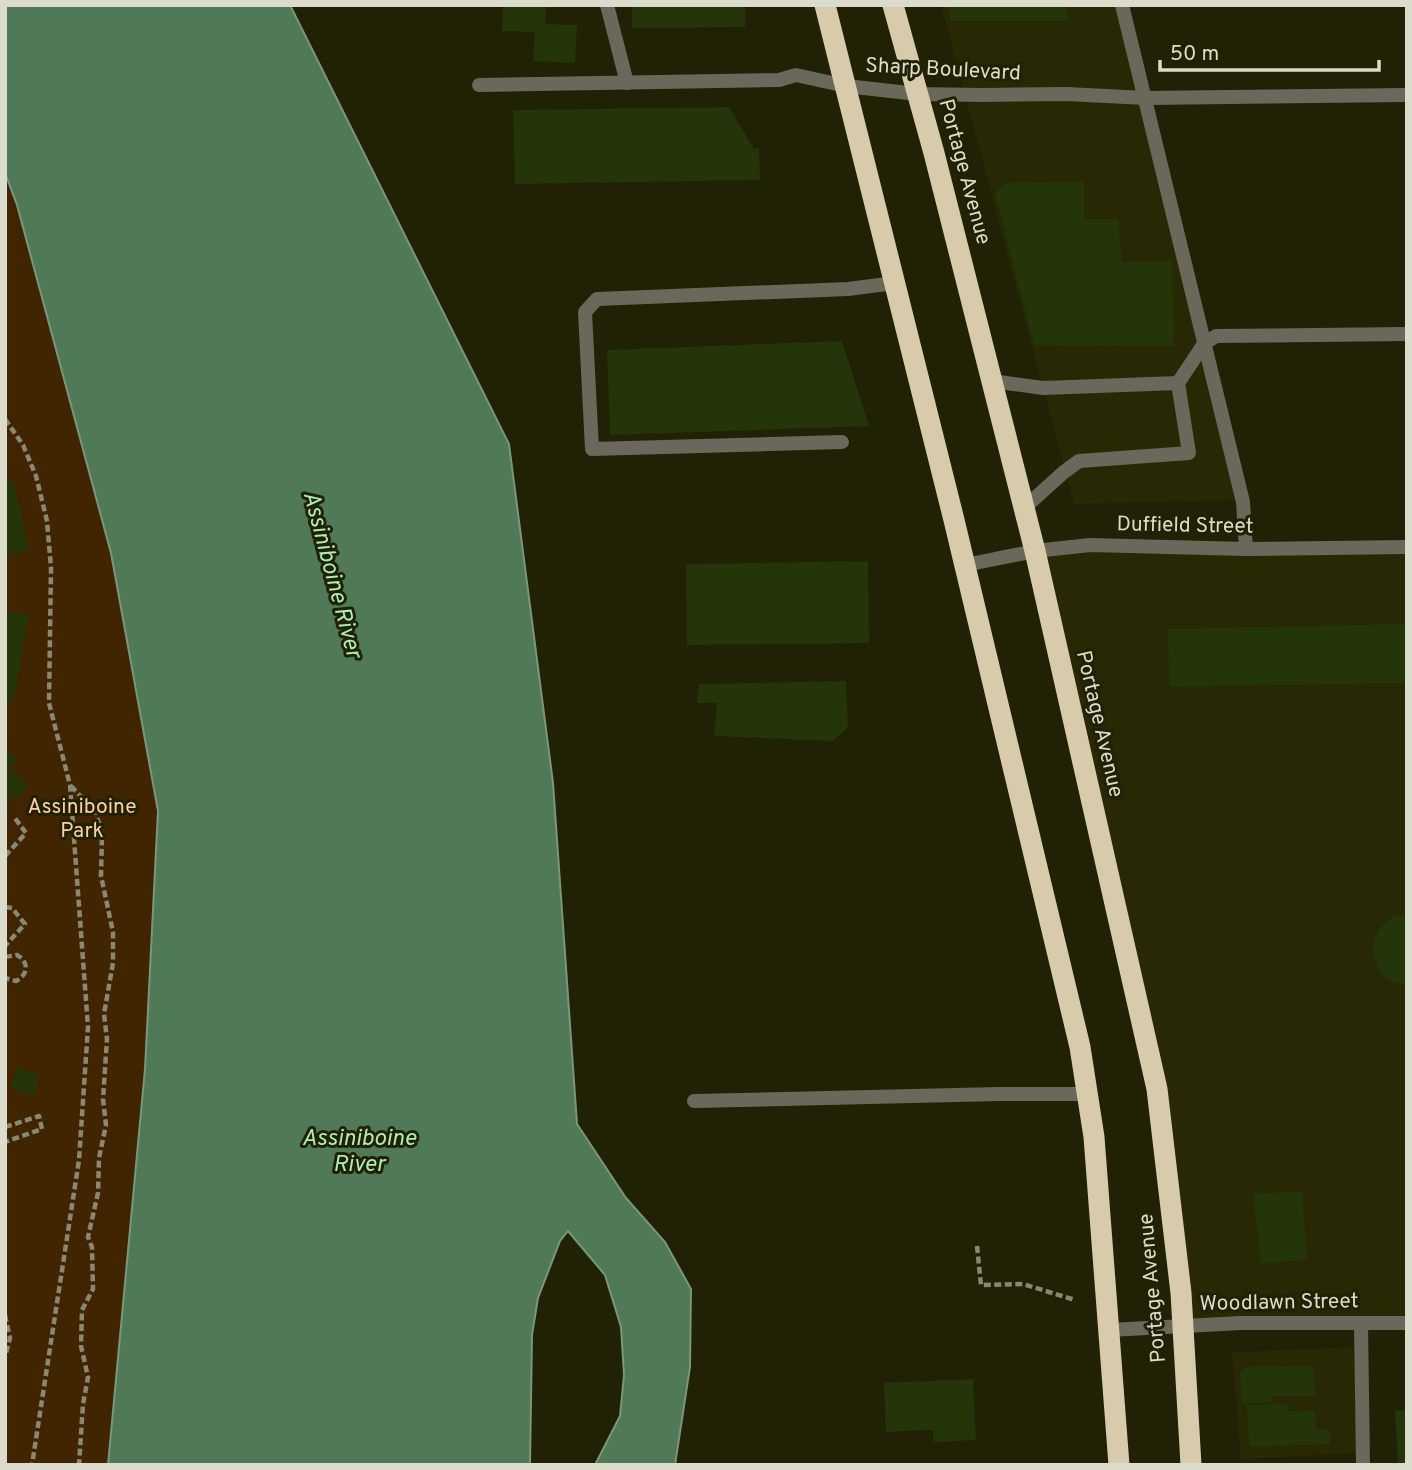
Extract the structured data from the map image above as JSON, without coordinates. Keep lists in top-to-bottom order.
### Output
{
  "streets": {
    "highway": ["Portage Avenue"],
    "street": ["Sharp Boulevard", "Duffield Street", "Woodlawn Street"]
  },
  "crossings": [
    ["Sharp Boulevard", "Portage Avenue"],
    ["Portage Avenue", "Duffield Street"],
    ["Portage Avenue", "Woodlawn Street"]
  ],
  "water": ["Assiniboine River"],
  "parks": ["Assiniboine Park"],
  "scale_bar": "50 m"
}
